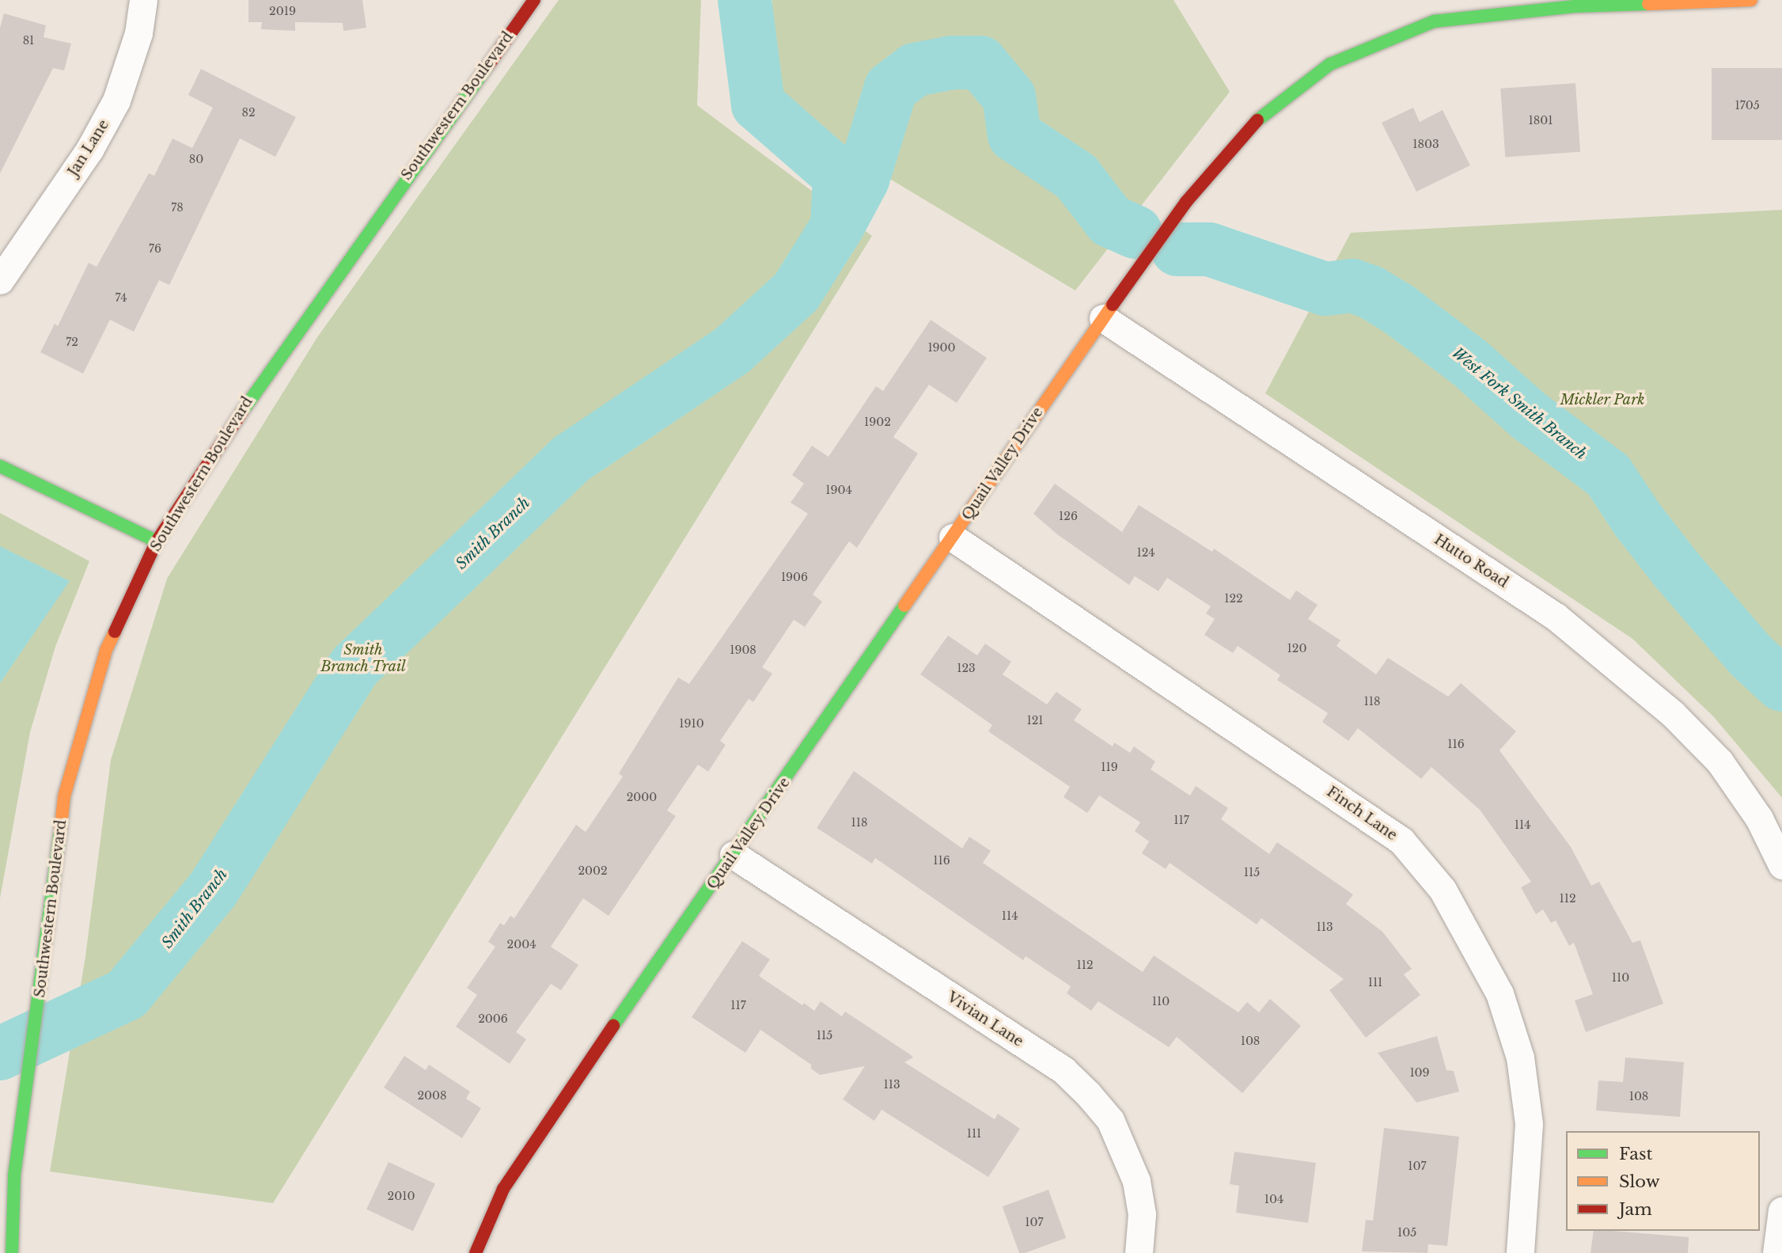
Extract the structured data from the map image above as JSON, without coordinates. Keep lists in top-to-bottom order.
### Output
{
  "streets": {
    "street": [
      "Southwestern Boulevard",
      "Jan Lane",
      "Quail Valley Drive",
      "Hutto Road",
      "Finch Lane",
      "Vivian Lane"
    ]
  },
  "crossings": [
    ["Quail Valley Drive", "Hutto Road"],
    ["Quail Valley Drive", "Finch Lane"],
    ["Quail Valley Drive", "Vivian Lane"]
  ],
  "water": ["West Fork Smith Branch", "Smith Branch"],
  "parks": ["Mickler Park", "Smith Branch Trail"],
  "house_numbers": [
    "2019",
    "81",
    "1705",
    "82",
    "1801",
    "1803",
    "80",
    "78",
    "76",
    "74",
    "72",
    "1900",
    "1902",
    "1904",
    "126",
    "124",
    "1906",
    "122",
    "120",
    "1908",
    "123",
    "118",
    "121",
    "1910",
    "116",
    "119",
    "2000",
    "117",
    "118",
    "114",
    "116",
    "2002",
    "115",
    "112",
    "114",
    "113",
    "2004",
    "112",
    "110",
    "111",
    "110",
    "117",
    "2006",
    "115",
    "108",
    "109",
    "113",
    "2008",
    "108",
    "111",
    "107",
    "2010",
    "104",
    "107",
    "105"
  ],
  "legend": ["Fast", "Slow", "Jam"]
}
